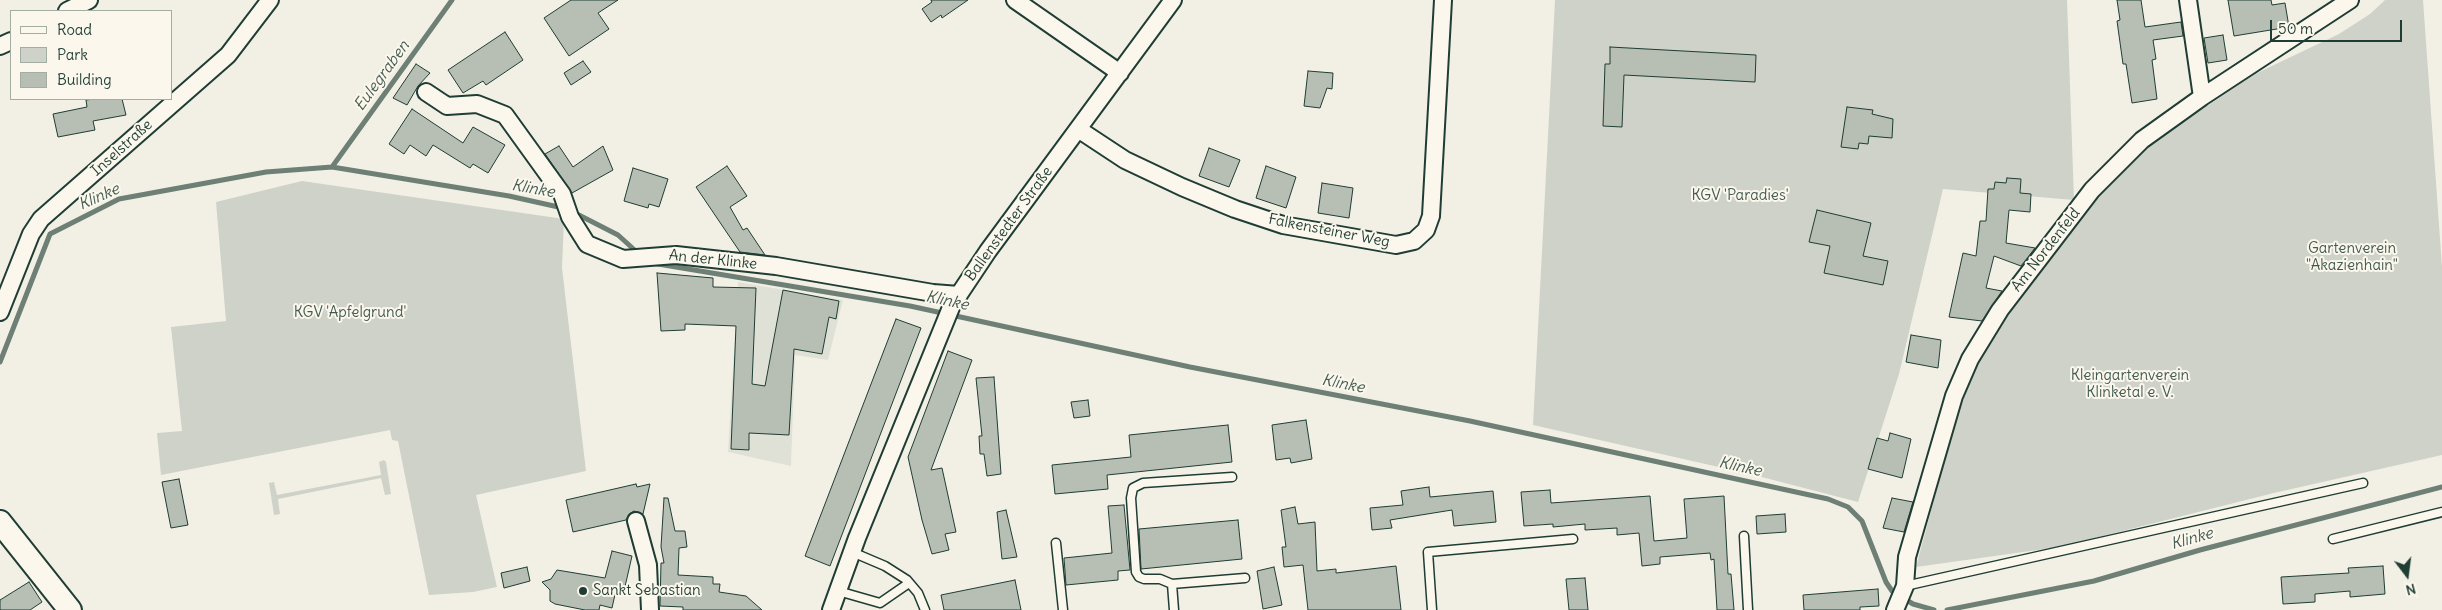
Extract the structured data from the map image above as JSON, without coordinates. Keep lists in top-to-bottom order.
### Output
{
  "streets": {
    "street": [
      "Inselstraße",
      "Ballenstedter Straße",
      "Falkensteiner Weg",
      "Am Nordenfeld",
      "An der Klinke"
    ]
  },
  "crossings": [
    ["Ballenstedter Straße", "Falkensteiner Weg"],
    ["Ballenstedter Straße", "An der Klinke"]
  ],
  "water": ["Eulegraben", "Klinke"],
  "parks": [
    "KGV 'Paradies'",
    "Gartenverein \"Akazienhain\"",
    "KGV 'Apfelgrund'",
    "Kleingartenverein Klinketal e. V."
  ],
  "places": ["Sankt Sebastian"],
  "legend": ["Road", "Park", "Building"],
  "scale_bar": "50 m",
  "north": "bottom"
}
